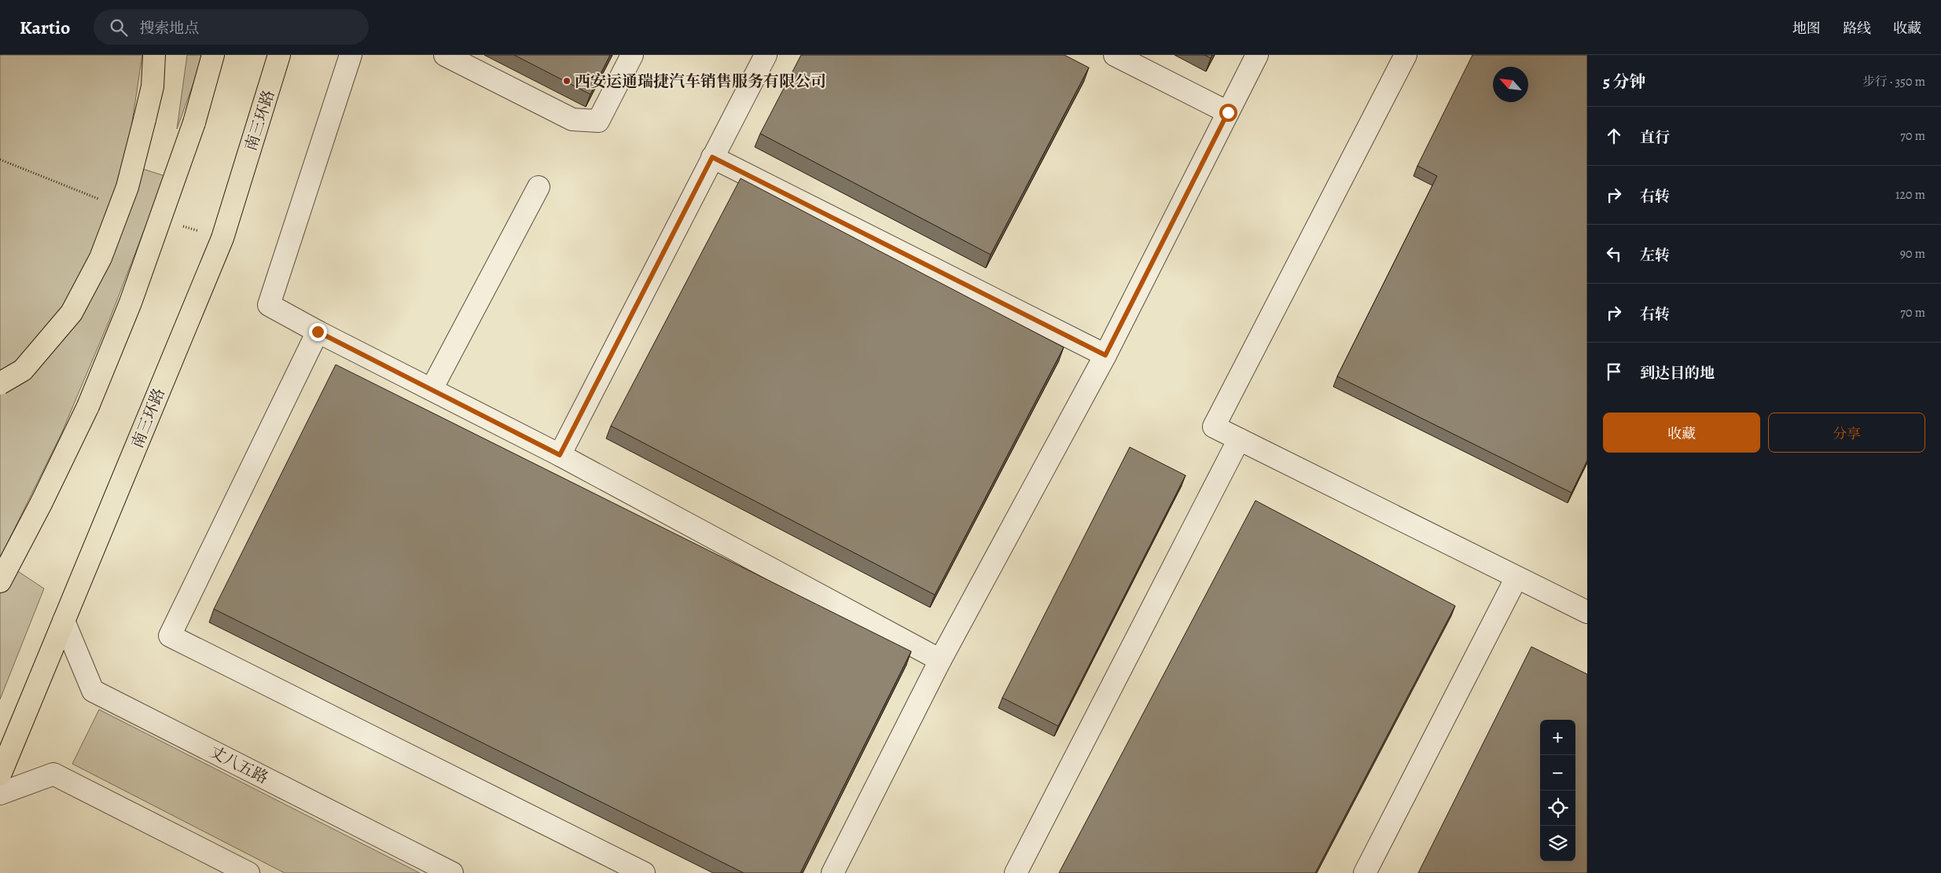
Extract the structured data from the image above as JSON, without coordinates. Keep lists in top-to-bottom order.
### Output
{
  "streets": {
    "highway": ["南三环路"],
    "street": ["丈八五路"]
  },
  "crossings": [
    ["南三环路", "丈八五路"]
  ],
  "places": ["西安运通瑞捷汽车销售服务有限公司"],
  "north": "top left",
  "page": {
    "header": "Kartio",
    "search": "搜索地点",
    "nav": ["地图", "路线", "收藏"],
    "heading": ["5 分钟", "步行 · 350 m"],
    "list": [
      ["直行", "70 m"],
      ["右转", "120 m"],
      ["左转", "90 m"],
      ["右转", "70 m"],
      "到达目的地"
    ],
    "buttons": ["收藏", "分享"],
    "map_buttons": ["+", "−"]
  }
}
